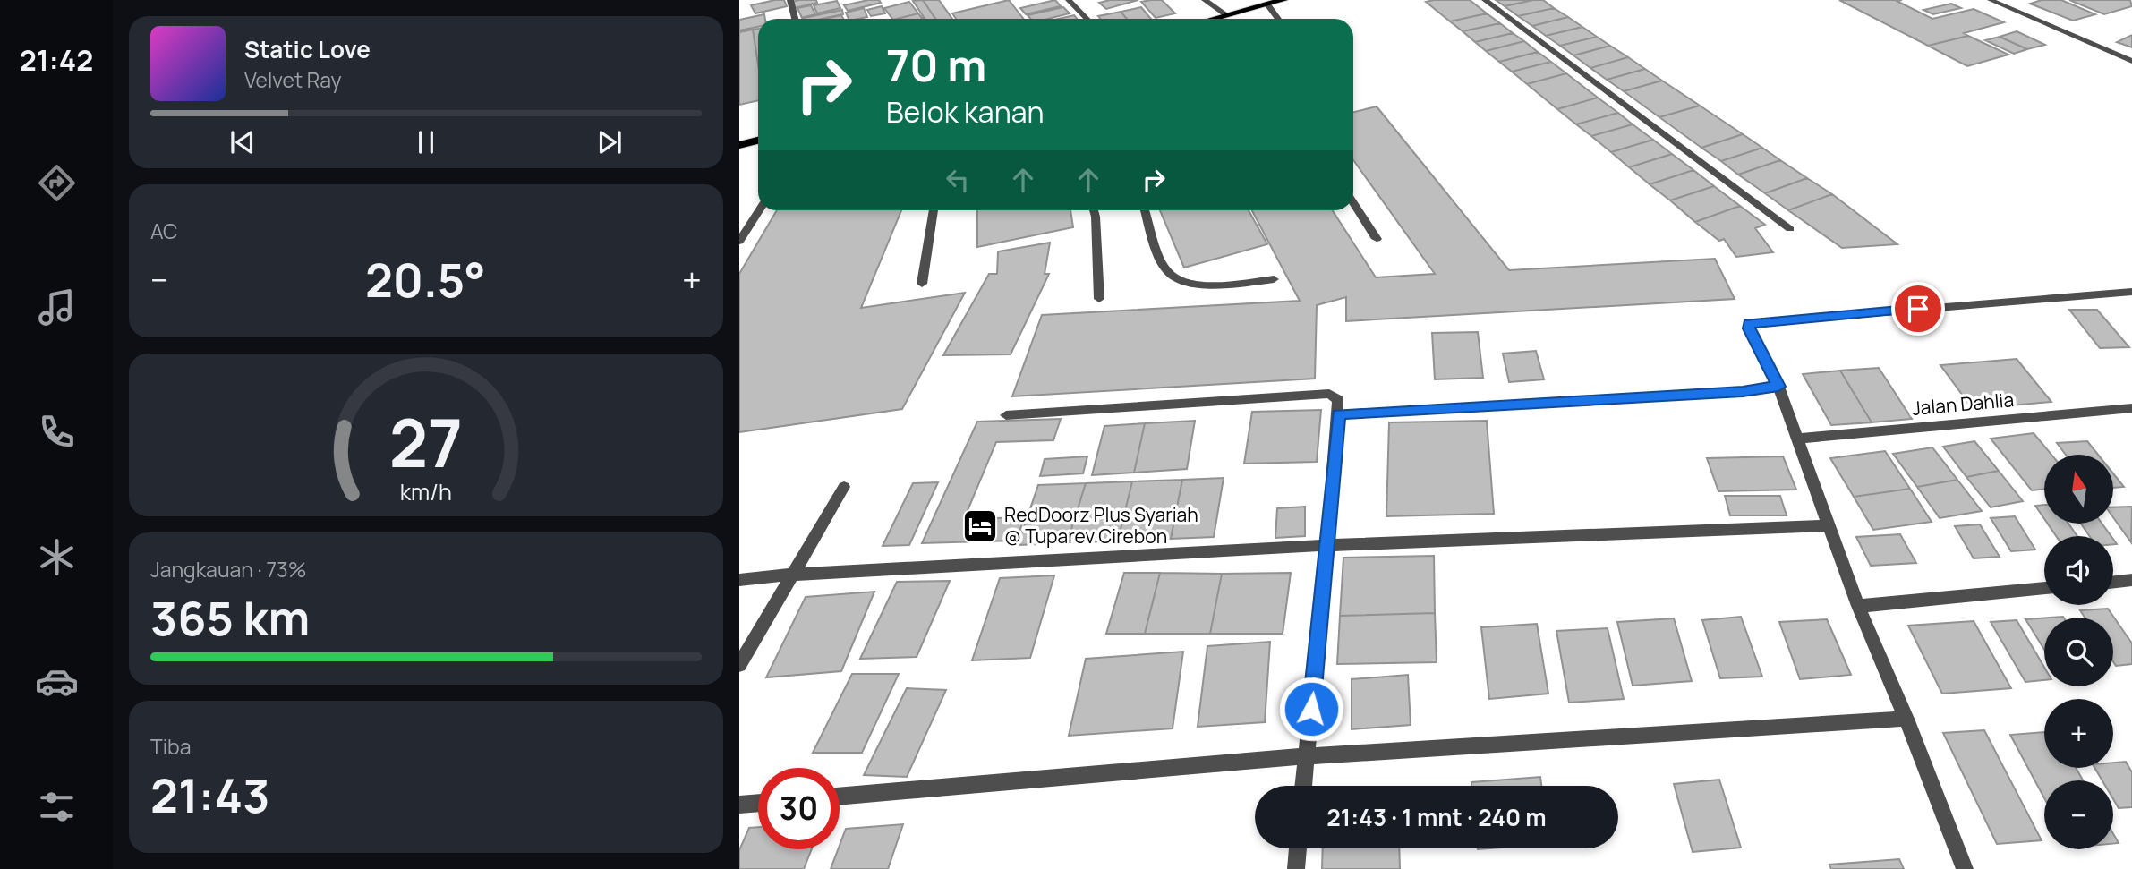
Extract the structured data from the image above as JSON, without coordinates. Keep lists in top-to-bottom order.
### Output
{
  "streets": {
    "street": ["Jalan Dahlia"]
  },
  "places": {
    "hotel": ["RedDoorz Plus Syariah @ Tuparev Cirebon"]
  },
  "north": "top",
  "page": {
    "tabs": "21:42",
    "turn": ["70 m", "Belok kanan"],
    "song": ["Static Love", "Velvet Ray"],
    "tile": [
      "AC",
      ["Jangkauan · 73%", "365 km"],
      ["Tiba", "21:43"]
    ],
    "heat": ["−", "20.5°", "+"],
    "map_buttons": ["+", "−"],
    "limit": "30",
    "trip": "21:43 · 1 mnt · 240 m",
    "gauge": ["27", "km/h"]
  }
}
